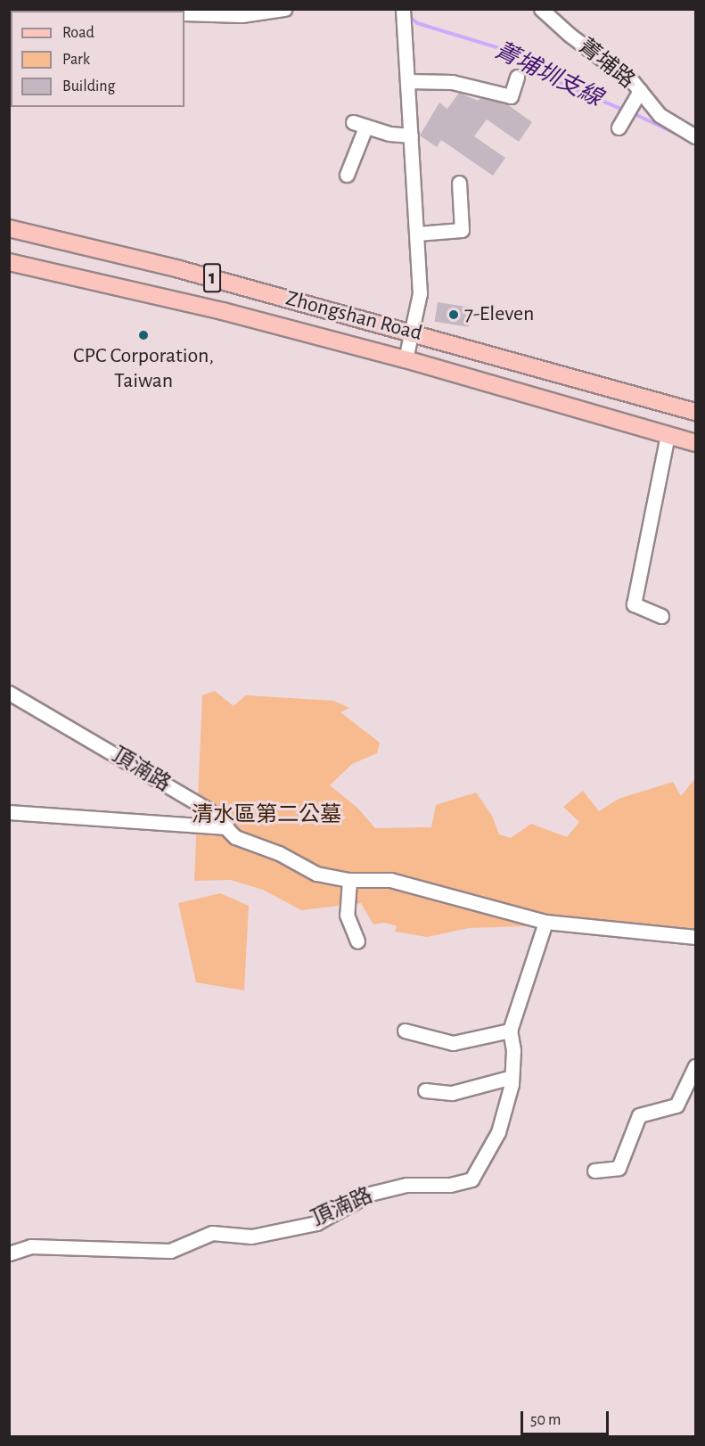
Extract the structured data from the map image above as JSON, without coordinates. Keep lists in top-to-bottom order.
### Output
{
  "streets": {
    "main road": ["1", "Zhongshan Road"],
    "street": ["菁埔路", "頂湳路"]
  },
  "water": ["菁埔圳支線"],
  "parks": ["清水區第二公墓"],
  "places": ["7-Eleven", "CPC Corporation, Taiwan"],
  "legend": ["Road", "Park", "Building"],
  "scale_bar": "50 m"
}
